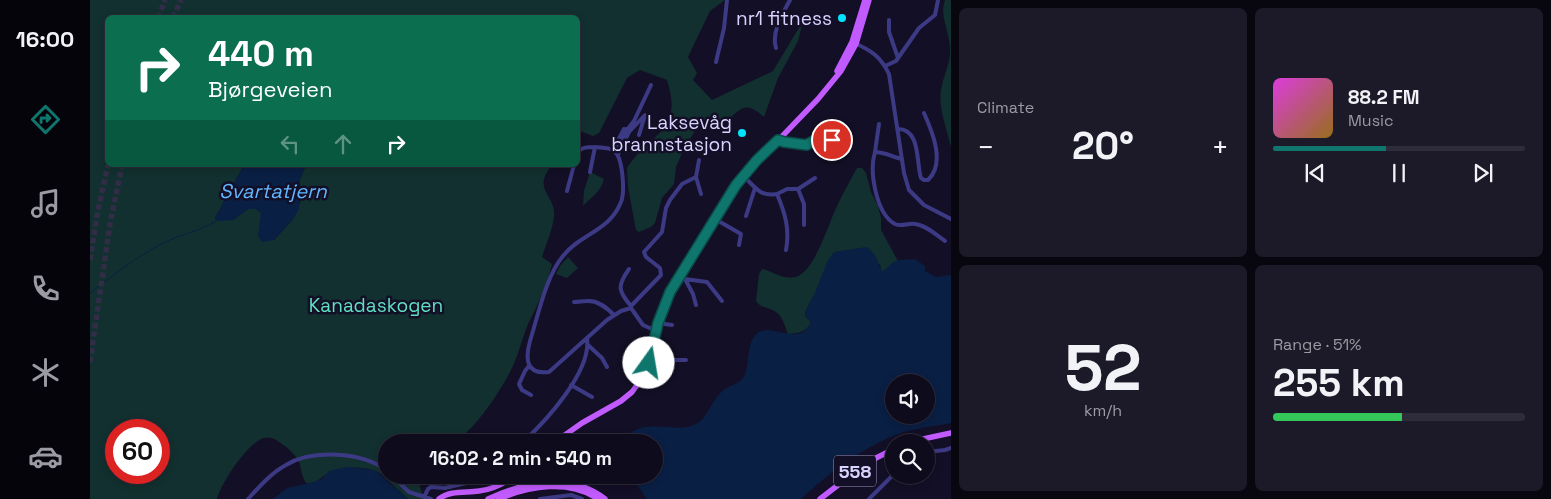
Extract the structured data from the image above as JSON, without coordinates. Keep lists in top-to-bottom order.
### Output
{
  "streets": {
    "main road": ["558"]
  },
  "water": ["Svartatjern"],
  "parks": ["Kanadaskogen"],
  "places": ["nr1 fitness", "Laksevåg brannstasjon"],
  "page": {
    "tabs": "16:00",
    "tile": [
      "Climate",
      ["52", "km/h"],
      ["Range · 51%", "255 km"]
    ],
    "turn": ["440 m", "Bjørgeveien"],
    "song": ["88.2 FM", "Music"],
    "heat": ["−", "20°", "+"],
    "limit": "60",
    "trip": "16:02 · 2 min · 540 m"
  }
}
